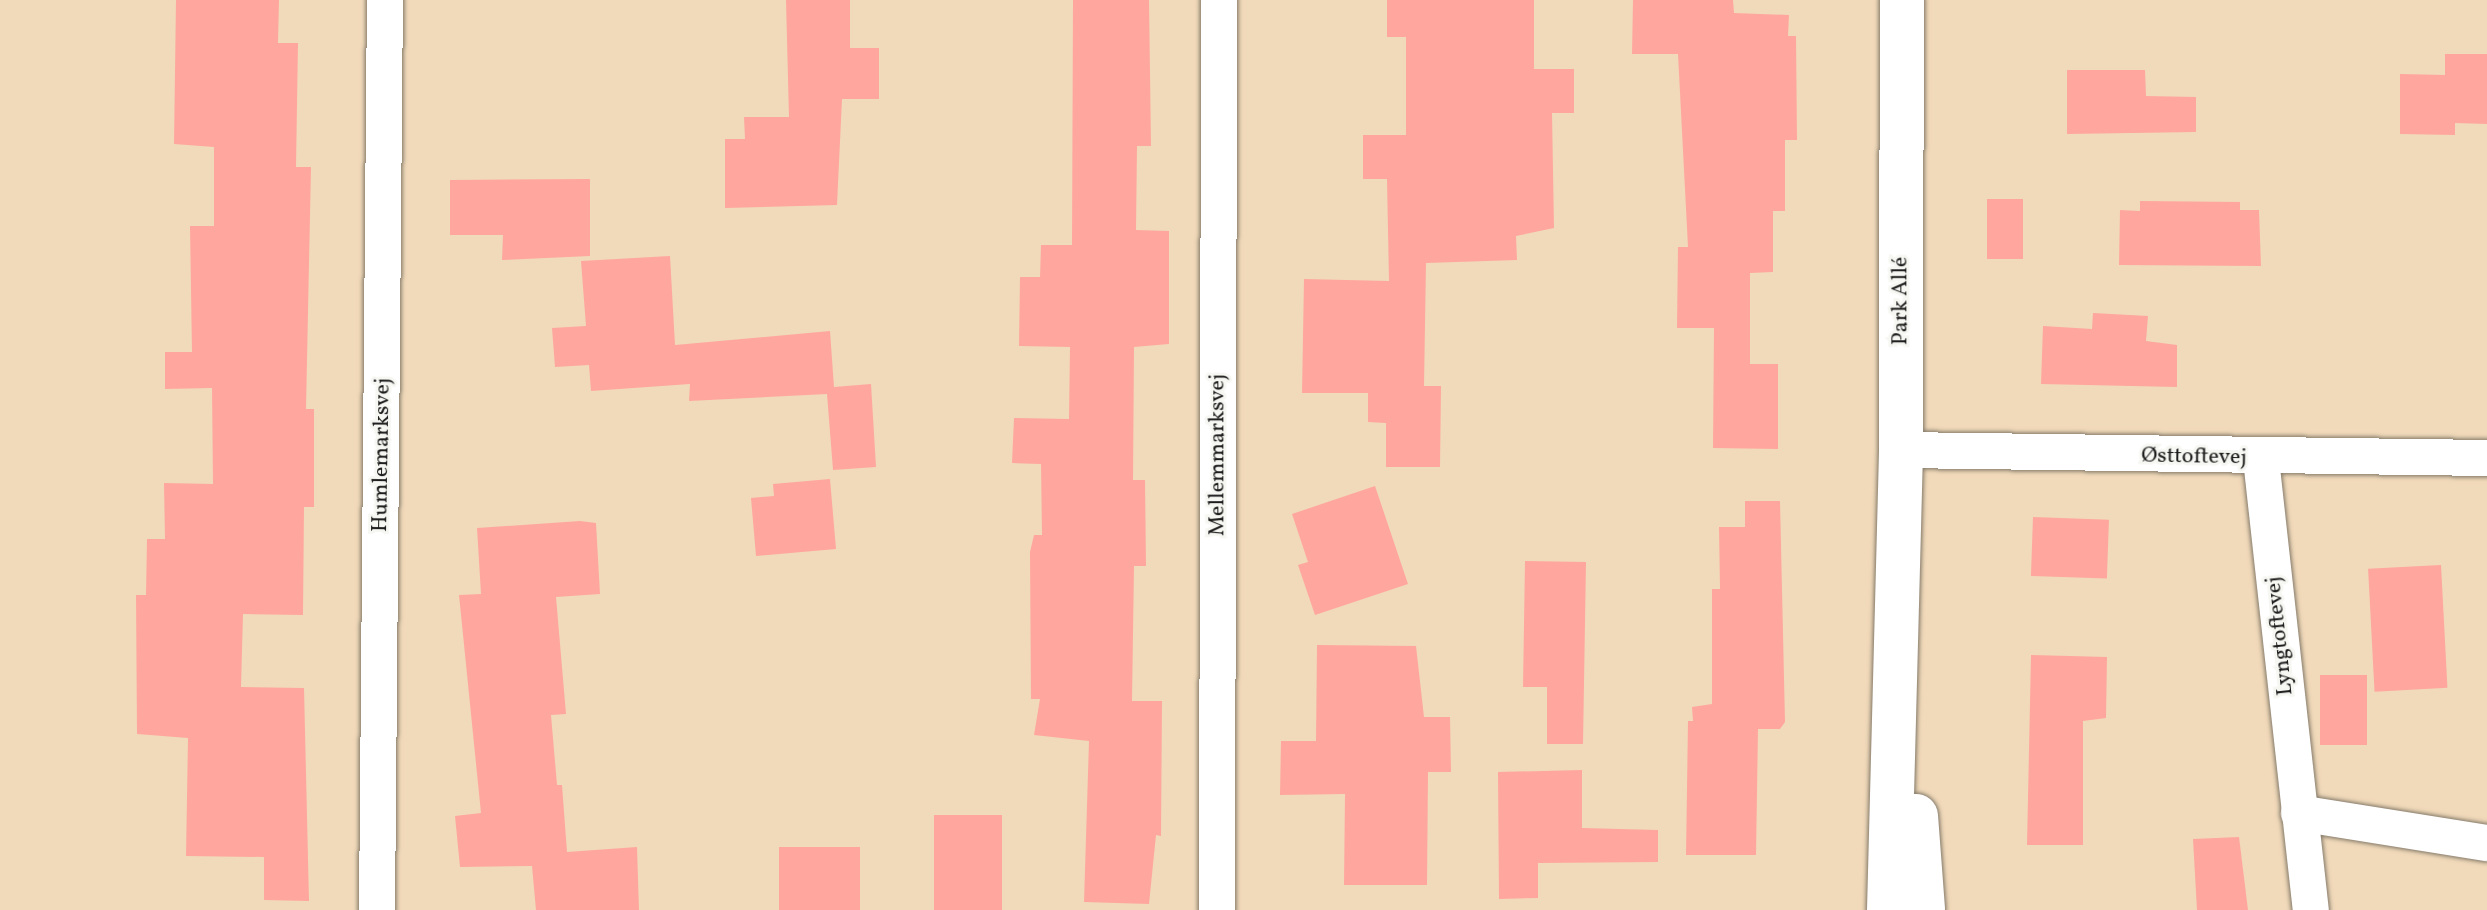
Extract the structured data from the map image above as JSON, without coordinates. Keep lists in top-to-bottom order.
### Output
{
  "streets": {
    "street": [
      "Park Allé",
      "Humlemarksvej",
      "Mellemmarksvej",
      "Østtoftevej",
      "Lyngtoftevej"
    ]
  },
  "crossings": [
    ["Park Allé", "Østtoftevej"],
    ["Østtoftevej", "Lyngtoftevej"]
  ]
}
